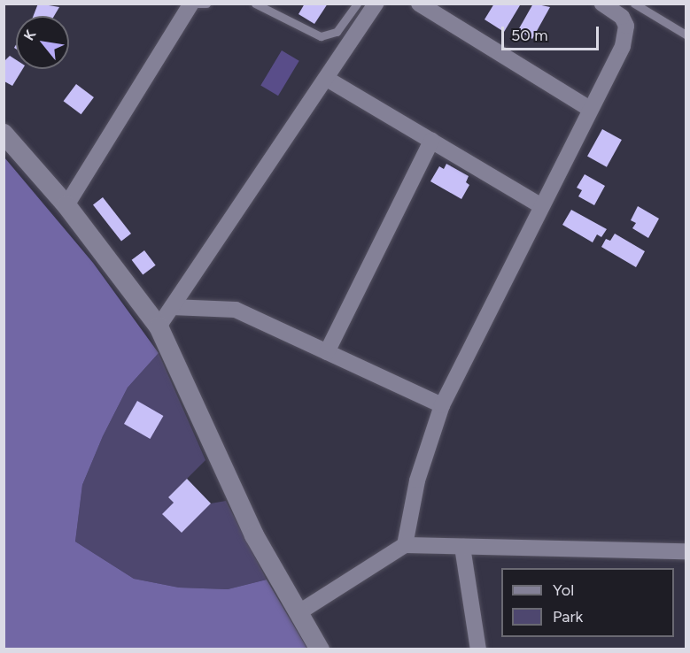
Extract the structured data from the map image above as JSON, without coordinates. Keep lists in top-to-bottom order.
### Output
{
  "legend": ["Yol", "Park"],
  "scale_bar": "50 m",
  "north": "top left"
}
